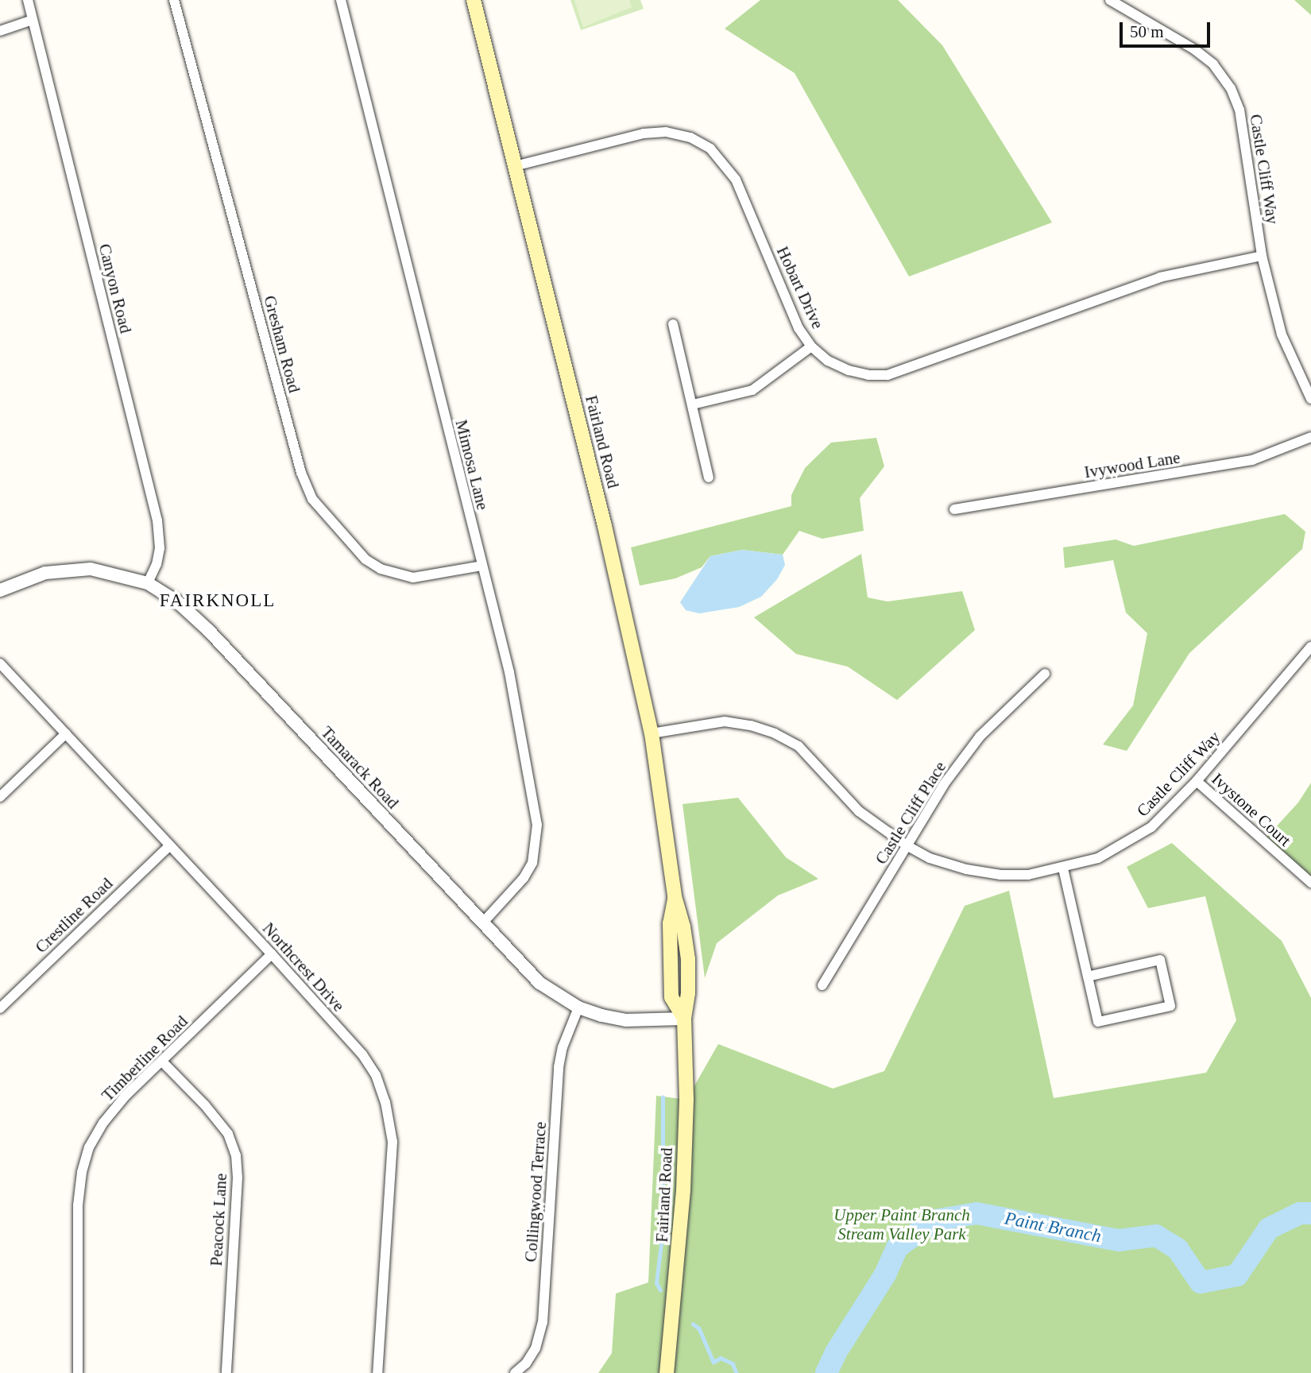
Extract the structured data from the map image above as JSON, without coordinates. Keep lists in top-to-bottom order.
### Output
{
  "streets": {
    "main road": ["Fairland Road"],
    "street": [
      "Castle Cliff Way",
      "Hobart Drive",
      "Canyon Road",
      "Gresham Road",
      "Mimosa Lane",
      "Ivywood Lane",
      "Tamarack Road",
      "Ivystone Court",
      "Castle Cliff Place",
      "Crestline Road",
      "Northcrest Drive",
      "Timberline Road",
      "Collingwood Terrace",
      "Peacock Lane"
    ]
  },
  "crossings": [
    ["Castle Cliff Way", "Hobart Drive"],
    ["Castle Cliff Way", "Fairland Road"],
    ["Castle Cliff Way", "Ivystone Court"],
    ["Castle Cliff Way", "Castle Cliff Place"],
    ["Hobart Drive", "Fairland Road"],
    ["Canyon Road", "Tamarack Road"],
    ["Gresham Road", "Mimosa Lane"],
    ["Fairland Road", "Tamarack Road"],
    ["Mimosa Lane", "Tamarack Road"],
    ["Tamarack Road", "Collingwood Terrace"],
    ["Crestline Road", "Northcrest Drive"],
    ["Northcrest Drive", "Timberline Road"],
    ["Timberline Road", "Peacock Lane"]
  ],
  "districts": ["FAIRKNOLL"],
  "water": ["Paint Branch"],
  "parks": ["Upper Paint Branch Stream Valley Park"],
  "scale_bar": "50 m"
}
